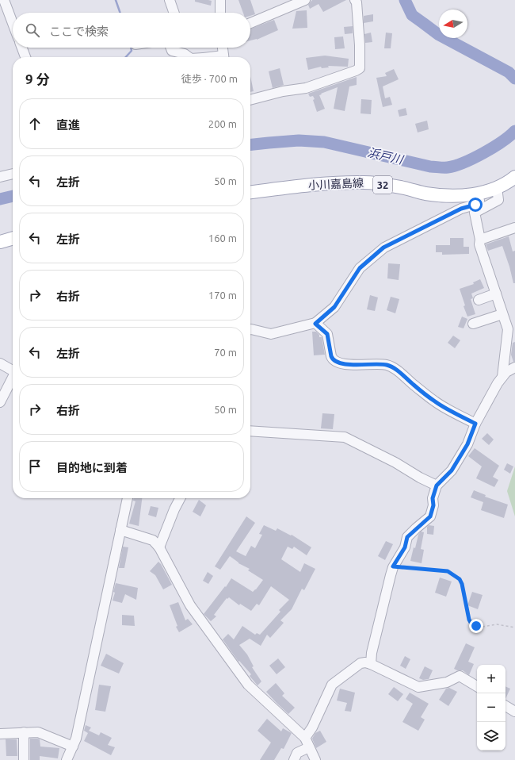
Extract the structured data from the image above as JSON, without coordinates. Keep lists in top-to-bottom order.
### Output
{
  "streets": {
    "main road": ["小川嘉島線", "32"]
  },
  "water": ["浜戸川"],
  "north": "left",
  "page": {
    "search": "ここで検索",
    "heading": ["9 分", "徒歩 · 700 m"],
    "list": [
      ["直進", "200 m"],
      ["左折", "50 m"],
      ["左折", "160 m"],
      ["右折", "170 m"],
      ["左折", "70 m"],
      ["右折", "50 m"],
      "目的地に到着"
    ],
    "map_buttons": ["+", "−"]
  }
}
